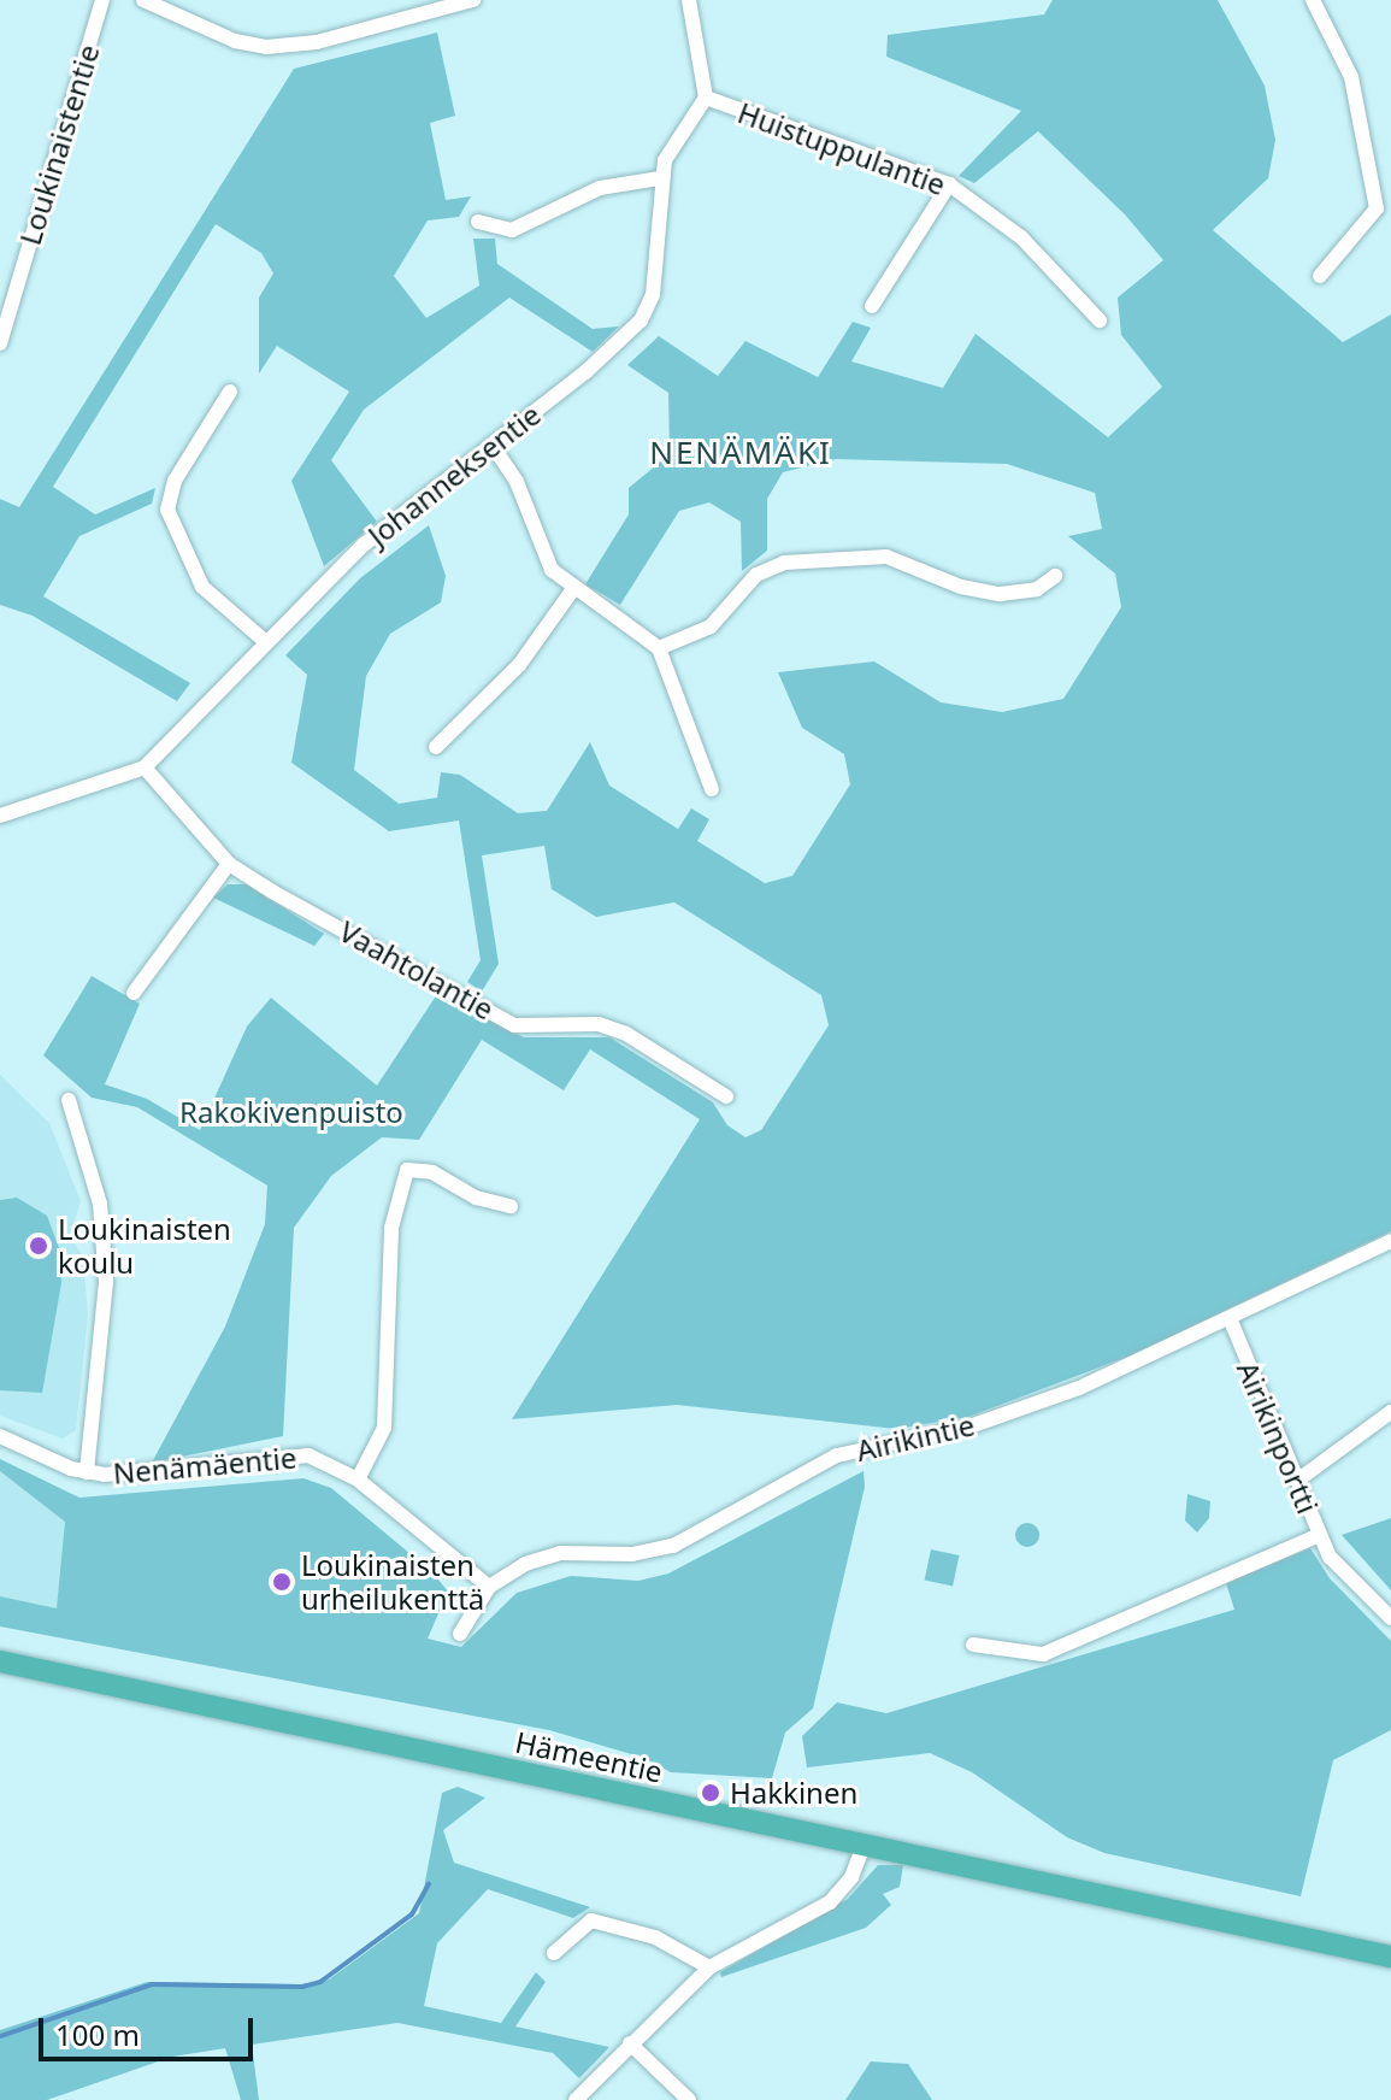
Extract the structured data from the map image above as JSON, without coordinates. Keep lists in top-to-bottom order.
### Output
{
  "streets": {
    "highway": ["Hämeentie"],
    "street": [
      "Loukinaistentie",
      "Huistuppulantie",
      "Johanneksentie",
      "Vaahtolantie",
      "Airikintie",
      "Airikinportti",
      "Nenämäentie"
    ]
  },
  "crossings": [
    ["Huistuppulantie", "Johanneksentie"],
    ["Johanneksentie", "Vaahtolantie"],
    ["Airikintie", "Airikinportti"],
    ["Airikintie", "Nenämäentie"]
  ],
  "districts": ["NENÄMÄKI"],
  "parks": ["Rakokivenpuisto"],
  "places": ["Loukinaisten koulu", "Loukinaisten urheilukenttä", "Hakkinen"],
  "scale_bar": "100 m"
}
